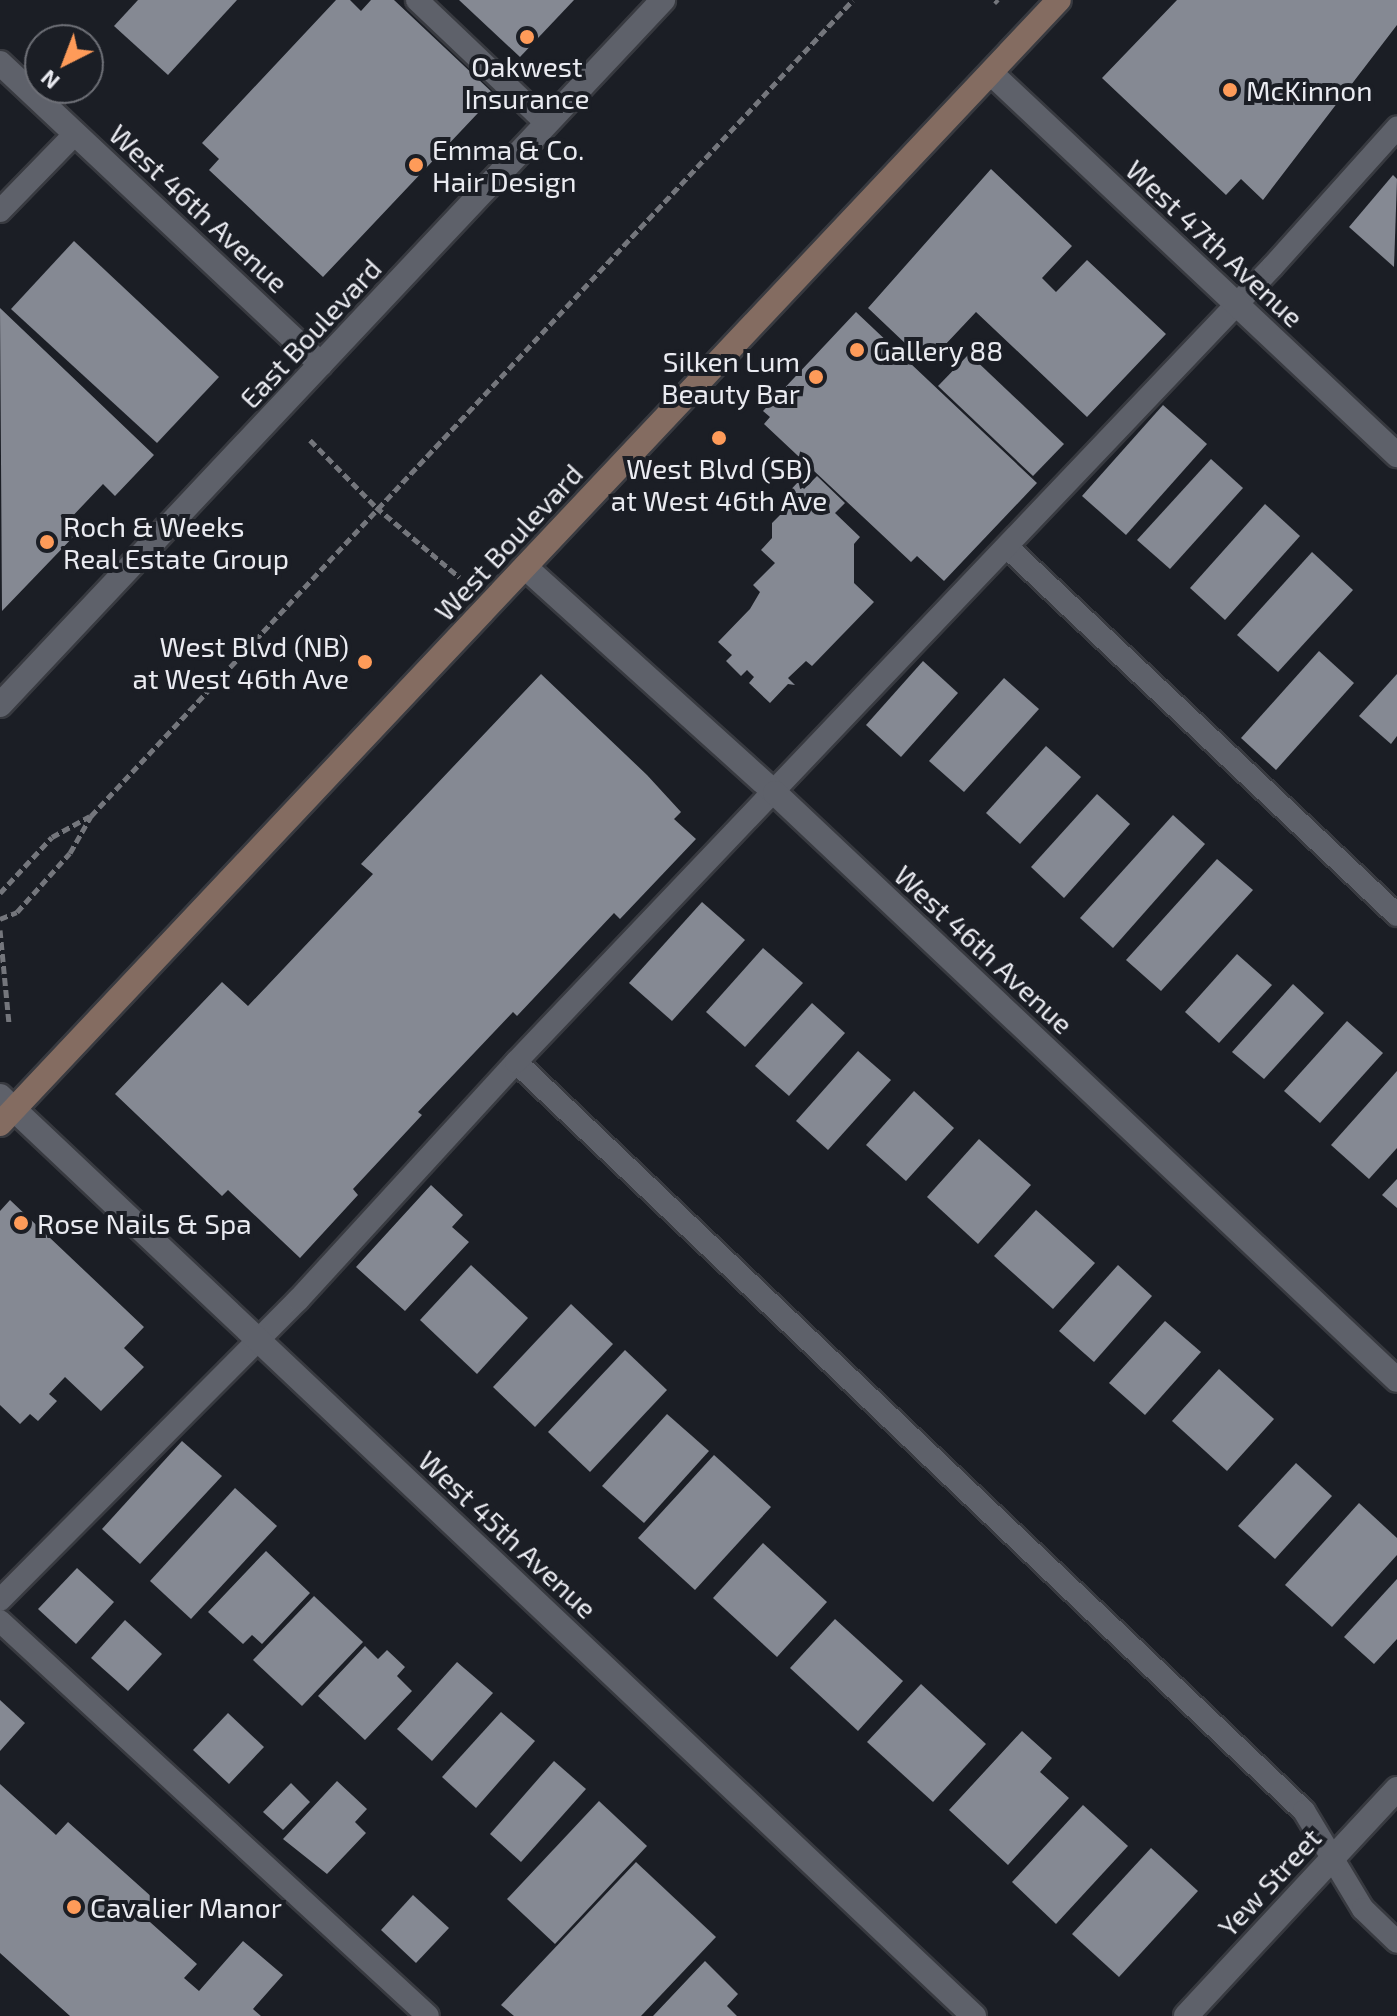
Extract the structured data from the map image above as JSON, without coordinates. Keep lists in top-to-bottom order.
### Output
{
  "streets": {
    "street": [
      "West 46th Avenue",
      "West 47th Avenue",
      "East Boulevard",
      "West Boulevard",
      "West 45th Avenue",
      "Yew Street"
    ]
  },
  "crossings": [
    ["West 46th Avenue", "East Boulevard"],
    ["West 46th Avenue", "West Boulevard"],
    ["West 47th Avenue", "West Boulevard"],
    ["West Boulevard", "West 45th Avenue"]
  ],
  "places": [
    "Oakwest Insurance",
    "McKinnon",
    "Emma & Co. Hair Design",
    "Gallery 88",
    "Silken Lum Beauty Bar",
    "West Blvd (SB) at West 46th Ave",
    "Roch & Weeks Real Estate Group",
    "West Blvd (NB) at West 46th Ave",
    "Rose Nails & Spa",
    "Cavalier Manor"
  ],
  "north": "bottom left"
}
